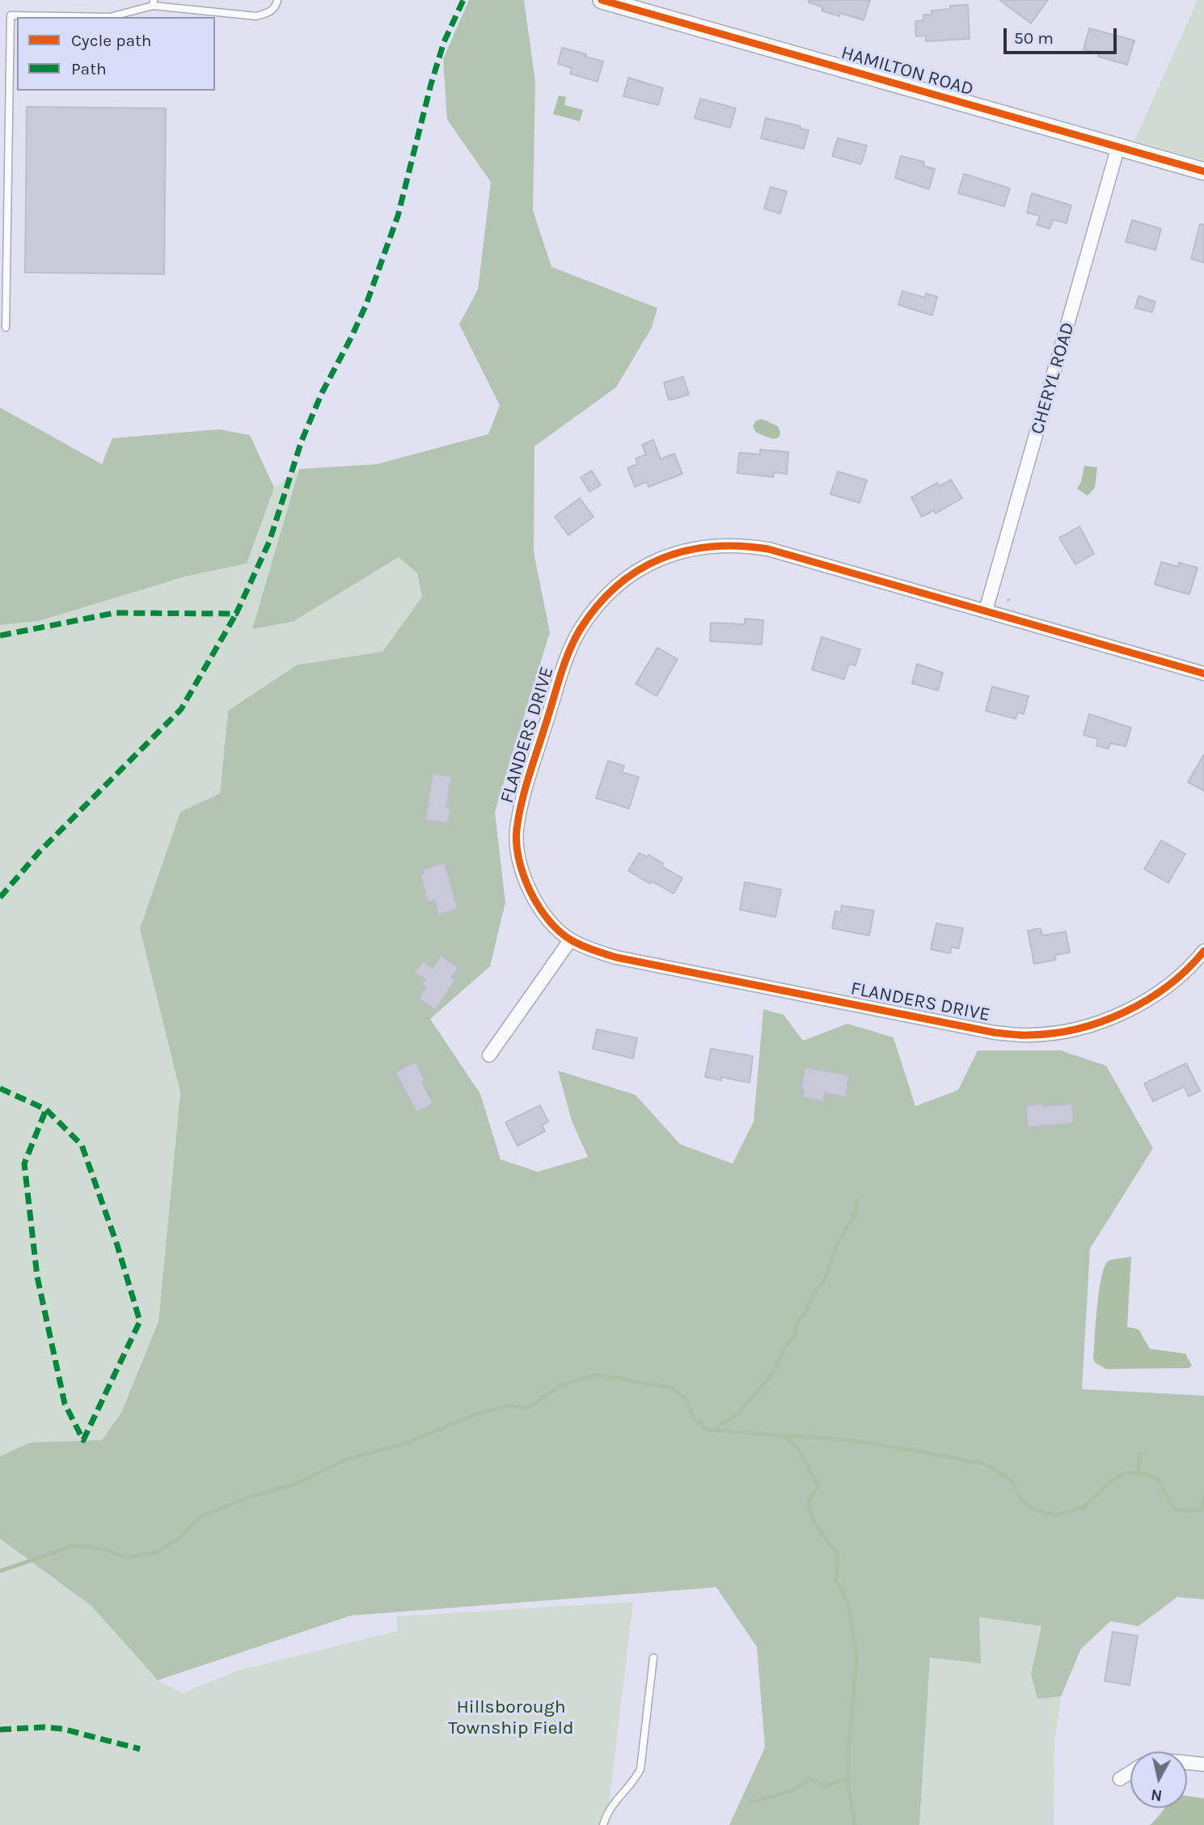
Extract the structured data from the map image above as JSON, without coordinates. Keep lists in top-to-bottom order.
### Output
{
  "streets": {
    "street": ["HAMILTON ROAD", "CHERYL ROAD", "FLANDERS DRIVE"]
  },
  "crossings": [
    ["HAMILTON ROAD", "CHERYL ROAD"],
    ["CHERYL ROAD", "FLANDERS DRIVE"]
  ],
  "parks": ["Hillsborough Township Field"],
  "legend": ["Cycle path", "Path"],
  "scale_bar": "50 m",
  "north": "bottom"
}
